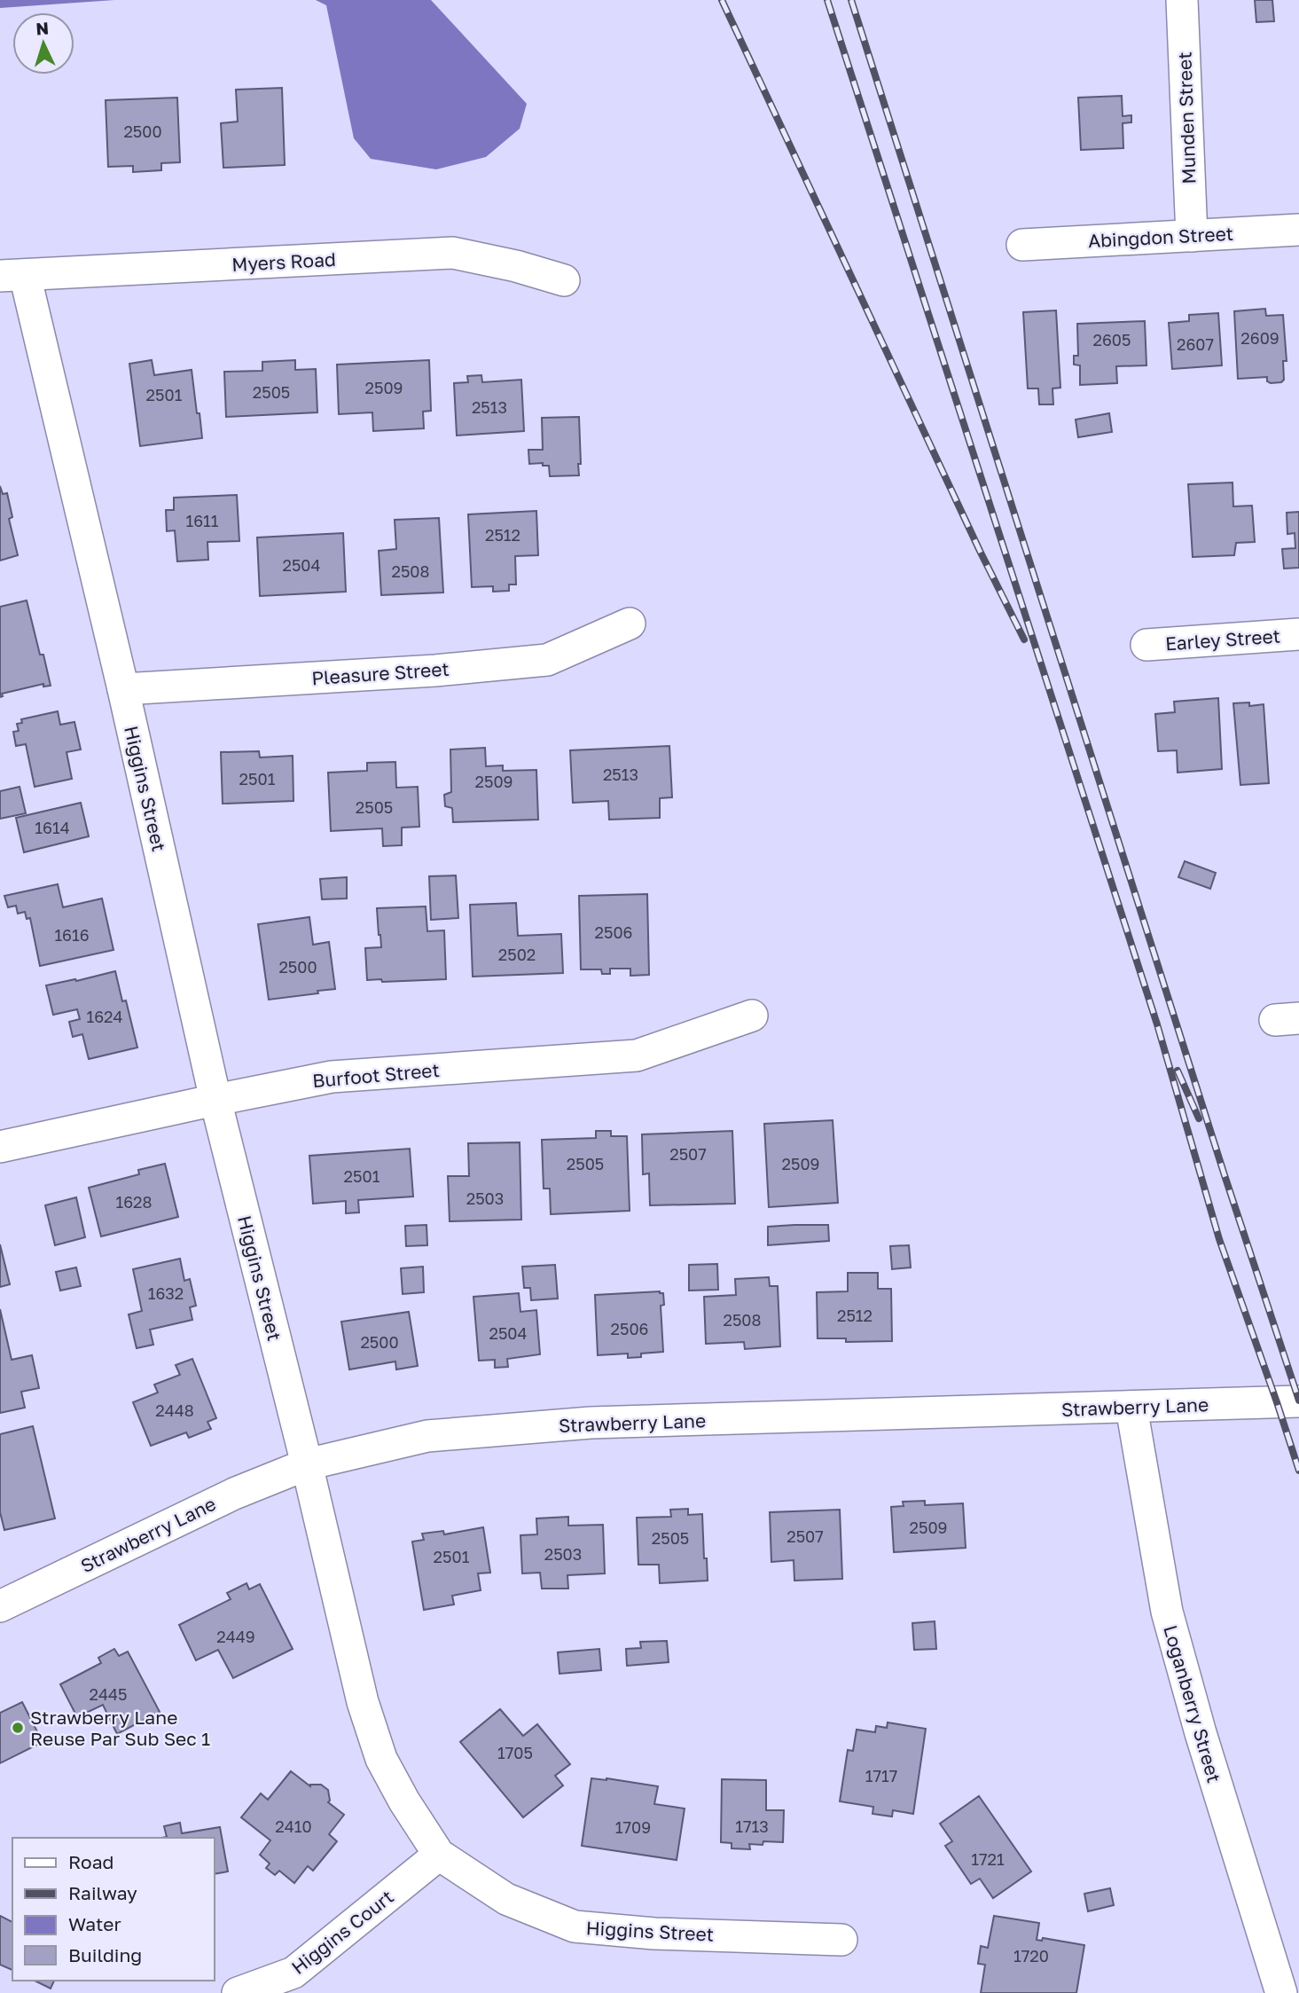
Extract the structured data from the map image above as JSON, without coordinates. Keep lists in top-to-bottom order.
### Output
{
  "streets": {
    "street": [
      "Munden Street",
      "Abingdon Street",
      "Myers Road",
      "Earley Street",
      "Pleasure Street",
      "Higgins Street",
      "Burfoot Street",
      "Strawberry Lane",
      "Loganberry Street",
      "Higgins Court"
    ]
  },
  "crossings": [
    ["Munden Street", "Abingdon Street"],
    ["Myers Road", "Higgins Street"],
    ["Pleasure Street", "Higgins Street"],
    ["Higgins Street", "Burfoot Street"],
    ["Higgins Street", "Strawberry Lane"],
    ["Higgins Street", "Higgins Court"],
    ["Strawberry Lane", "Loganberry Street"]
  ],
  "places": ["Strawberry Lane Reuse Par Sub Sec 1"],
  "house_numbers": [
    "2500",
    "2609",
    "2605",
    "2607",
    "2509",
    "2505",
    "2501",
    "2513",
    "1611",
    "2512",
    "2504",
    "2508",
    "2513",
    "2501",
    "2509",
    "2505",
    "1614",
    "2506",
    "1616",
    "2502",
    "2500",
    "1624",
    "2507",
    "2505",
    "2509",
    "2501",
    "2503",
    "1628",
    "1632",
    "2512",
    "2508",
    "2506",
    "2504",
    "2500",
    "2448",
    "2509",
    "2507",
    "2505",
    "2503",
    "2501",
    "2449",
    "2445",
    "1705",
    "1717",
    "2410",
    "1713",
    "1709",
    "1721",
    "1720"
  ],
  "legend": [
    "Road",
    "Railway",
    "Water",
    "Building"
  ],
  "north": "top"
}
